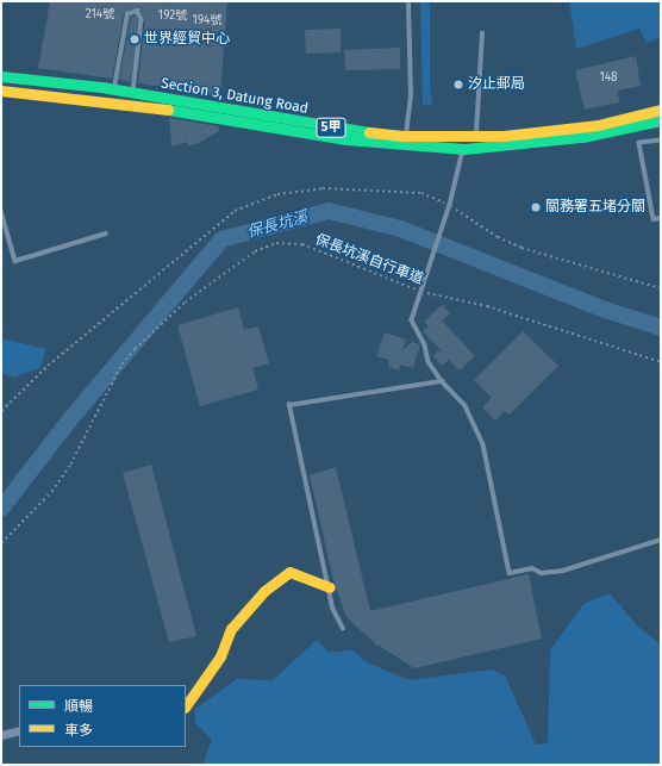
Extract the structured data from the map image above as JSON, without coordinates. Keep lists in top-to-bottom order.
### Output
{
  "streets": {
    "main road": ["Section 3, Datung Road", "5甲"],
    "path": ["保長坑溪自行車道"]
  },
  "water": ["保長坑溪"],
  "places": ["世界經貿中心", "汐止郵局", "關務署五堵分關"],
  "house_numbers": [
    "214號",
    "192號",
    "194號",
    "148"
  ],
  "legend": ["順暢", "車多"]
}
